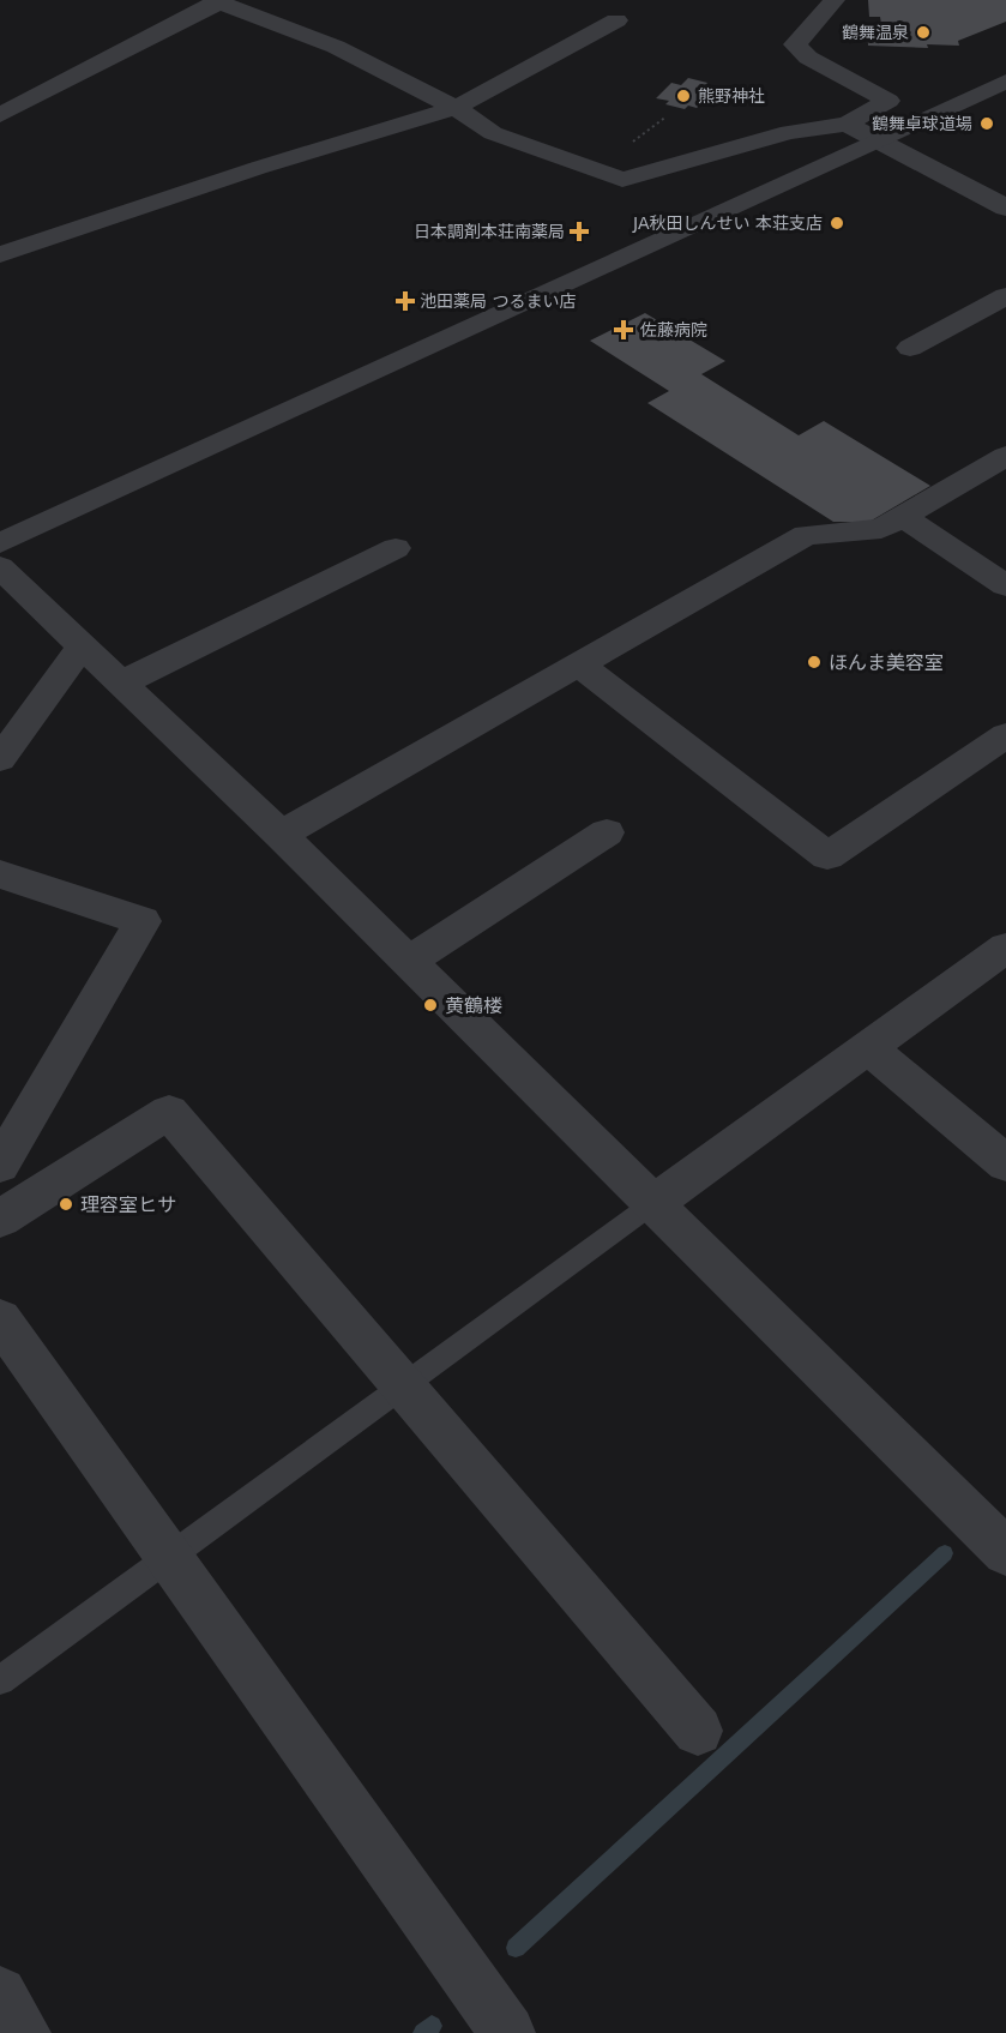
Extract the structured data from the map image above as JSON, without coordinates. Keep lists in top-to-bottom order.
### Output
{
  "places": {
    "other": [
      "鶴舞温泉",
      "熊野神社",
      "鶴舞卓球道場",
      "JA秋田しんせい 本荘支店",
      "ほんま美容室",
      "黄鶴楼",
      "理容室ヒサ"
    ],
    "health": ["日本調剤本荘南薬局", "池田薬局 つるまい店", "佐藤病院"]
  }
}
